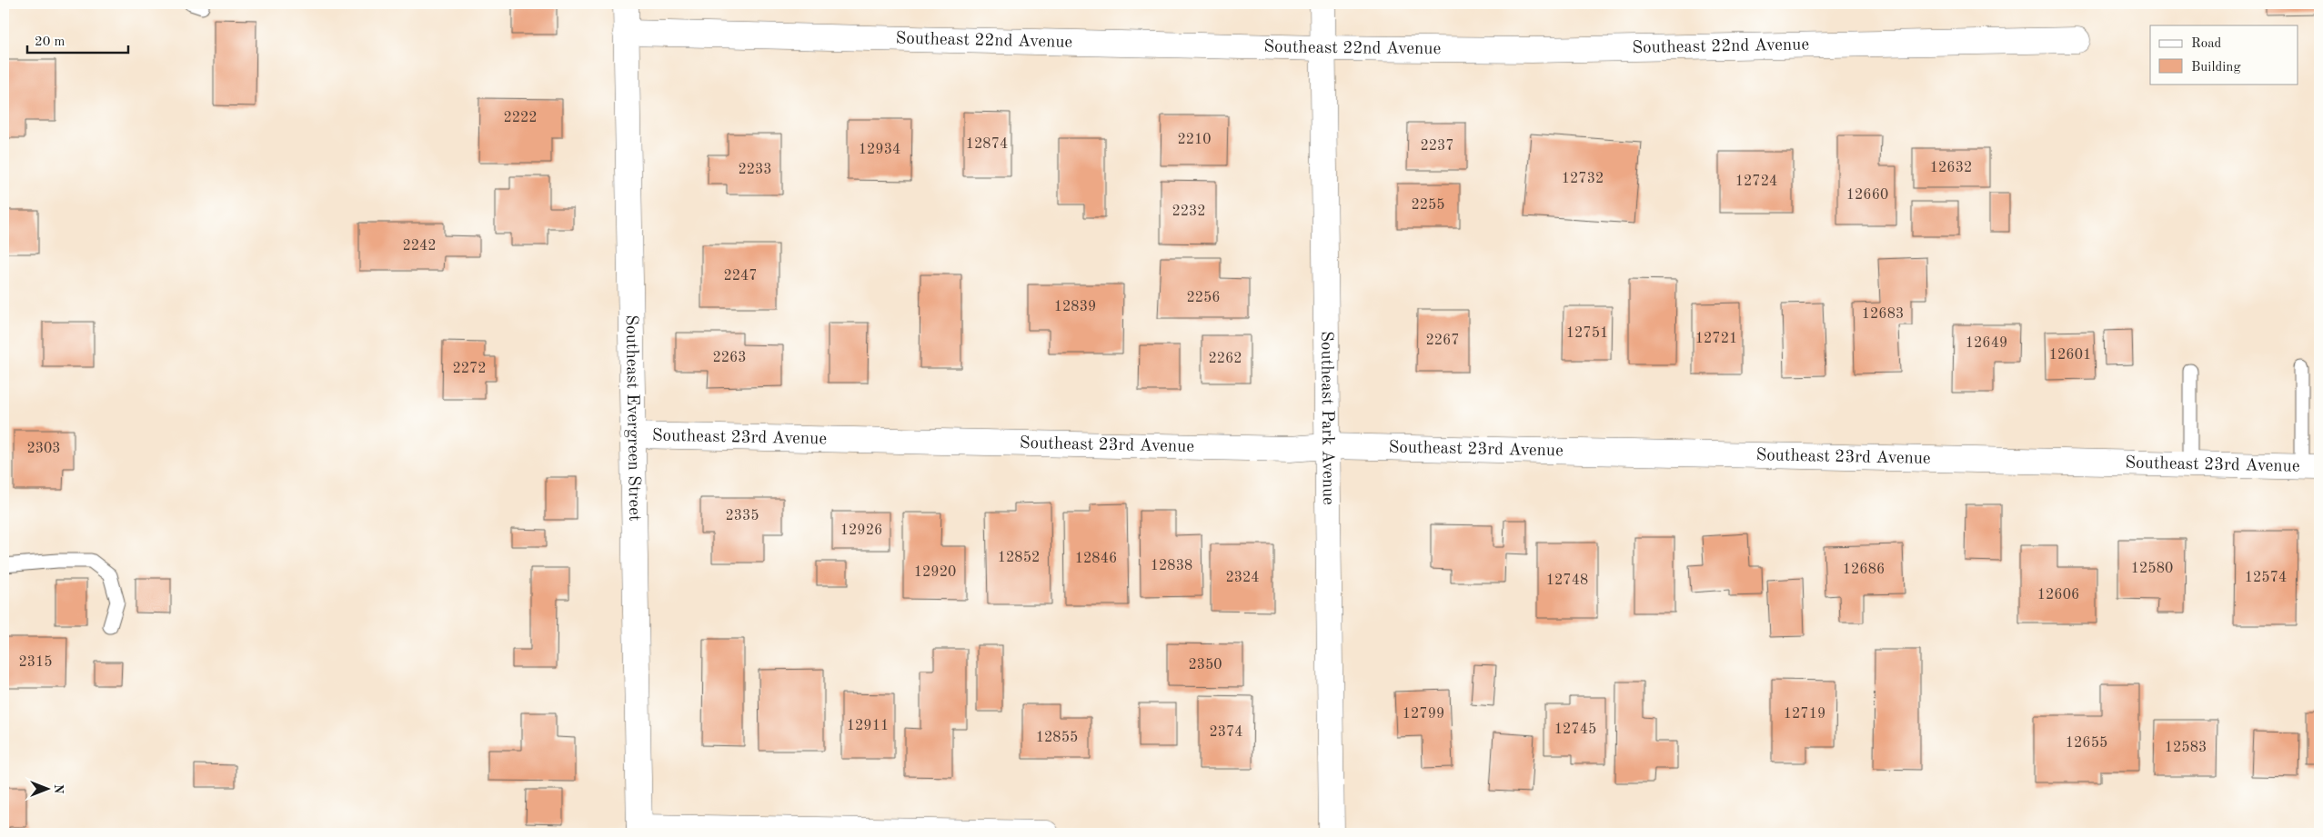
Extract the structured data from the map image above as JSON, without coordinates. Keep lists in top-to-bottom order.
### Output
{
  "streets": {
    "street": [
      "Southeast 22nd Avenue",
      "Southeast Evergreen Street",
      "Southeast Park Avenue",
      "Southeast 23rd Avenue"
    ]
  },
  "crossings": [
    ["Southeast 22nd Avenue", "Southeast Evergreen Street"],
    ["Southeast 22nd Avenue", "Southeast Park Avenue"],
    ["Southeast Evergreen Street", "Southeast 23rd Avenue"],
    ["Southeast Park Avenue", "Southeast 23rd Avenue"]
  ],
  "house_numbers": [
    "2222",
    "2210",
    "12874",
    "2237",
    "12934",
    "12632",
    "2233",
    "12732",
    "12724",
    "12660",
    "2255",
    "2232",
    "2242",
    "2247",
    "2256",
    "12839",
    "12683",
    "12751",
    "12721",
    "2267",
    "12649",
    "12601",
    "2263",
    "2262",
    "2272",
    "2303",
    "2335",
    "12926",
    "12852",
    "12846",
    "12838",
    "12580",
    "12686",
    "12920",
    "2324",
    "12574",
    "12748",
    "12606",
    "2315",
    "2350",
    "12799",
    "12719",
    "12911",
    "12745",
    "2374",
    "12855",
    "12655",
    "12583"
  ],
  "legend": ["Road", "Building"],
  "scale_bar": "20 m",
  "north": "right"
}
